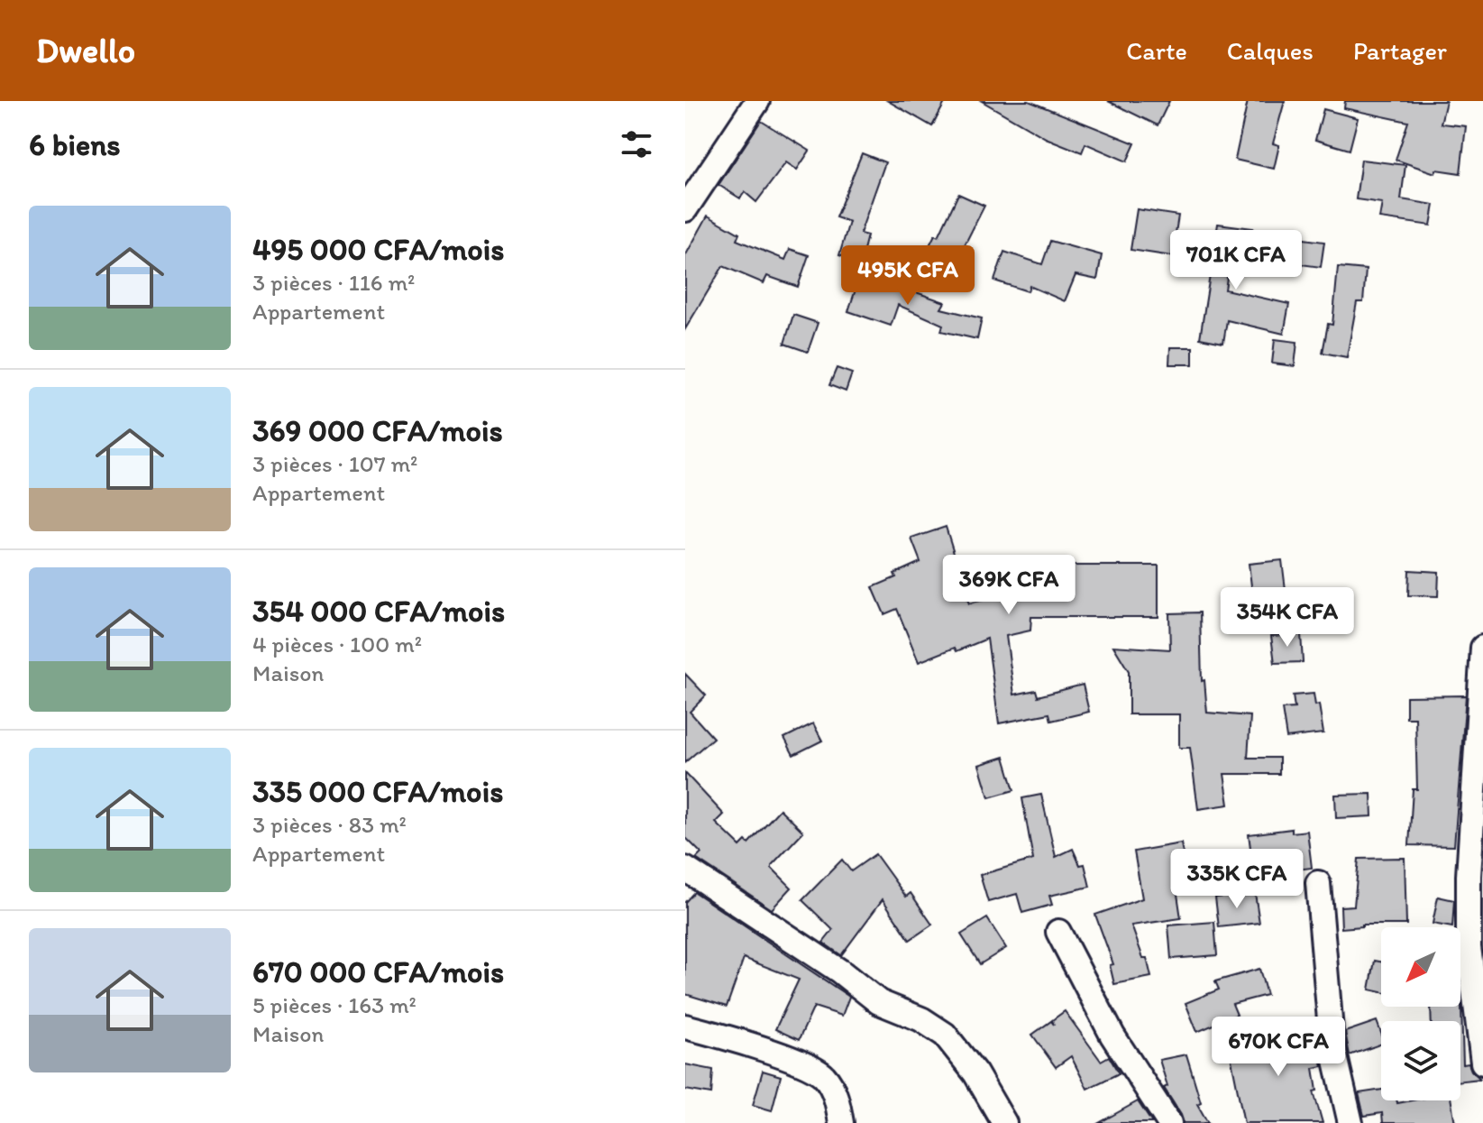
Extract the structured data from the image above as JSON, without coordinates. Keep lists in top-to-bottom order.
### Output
{
  "north": "bottom left",
  "page": {
    "header": "Dwello",
    "nav": ["Carte", "Calques", "Partager"],
    "heading": "6 biens",
    "list": [
      {
        "name": "495 000 CFA/mois",
        "note": "3 pièces · 116 m² · Appartement"
      },
      {
        "name": "369 000 CFA/mois",
        "note": "3 pièces · 107 m² · Appartement"
      },
      {
        "name": "354 000 CFA/mois",
        "note": "4 pièces · 100 m² · Maison"
      },
      {
        "name": "335 000 CFA/mois",
        "note": "3 pièces · 83 m² · Appartement"
      },
      {
        "name": "670 000 CFA/mois",
        "note": "5 pièces · 163 m² · Maison"
      }
    ],
    "price": [
      "701K CFA",
      "495K CFA",
      "369K CFA",
      "354K CFA",
      "335K CFA",
      "670K CFA"
    ]
  }
}
